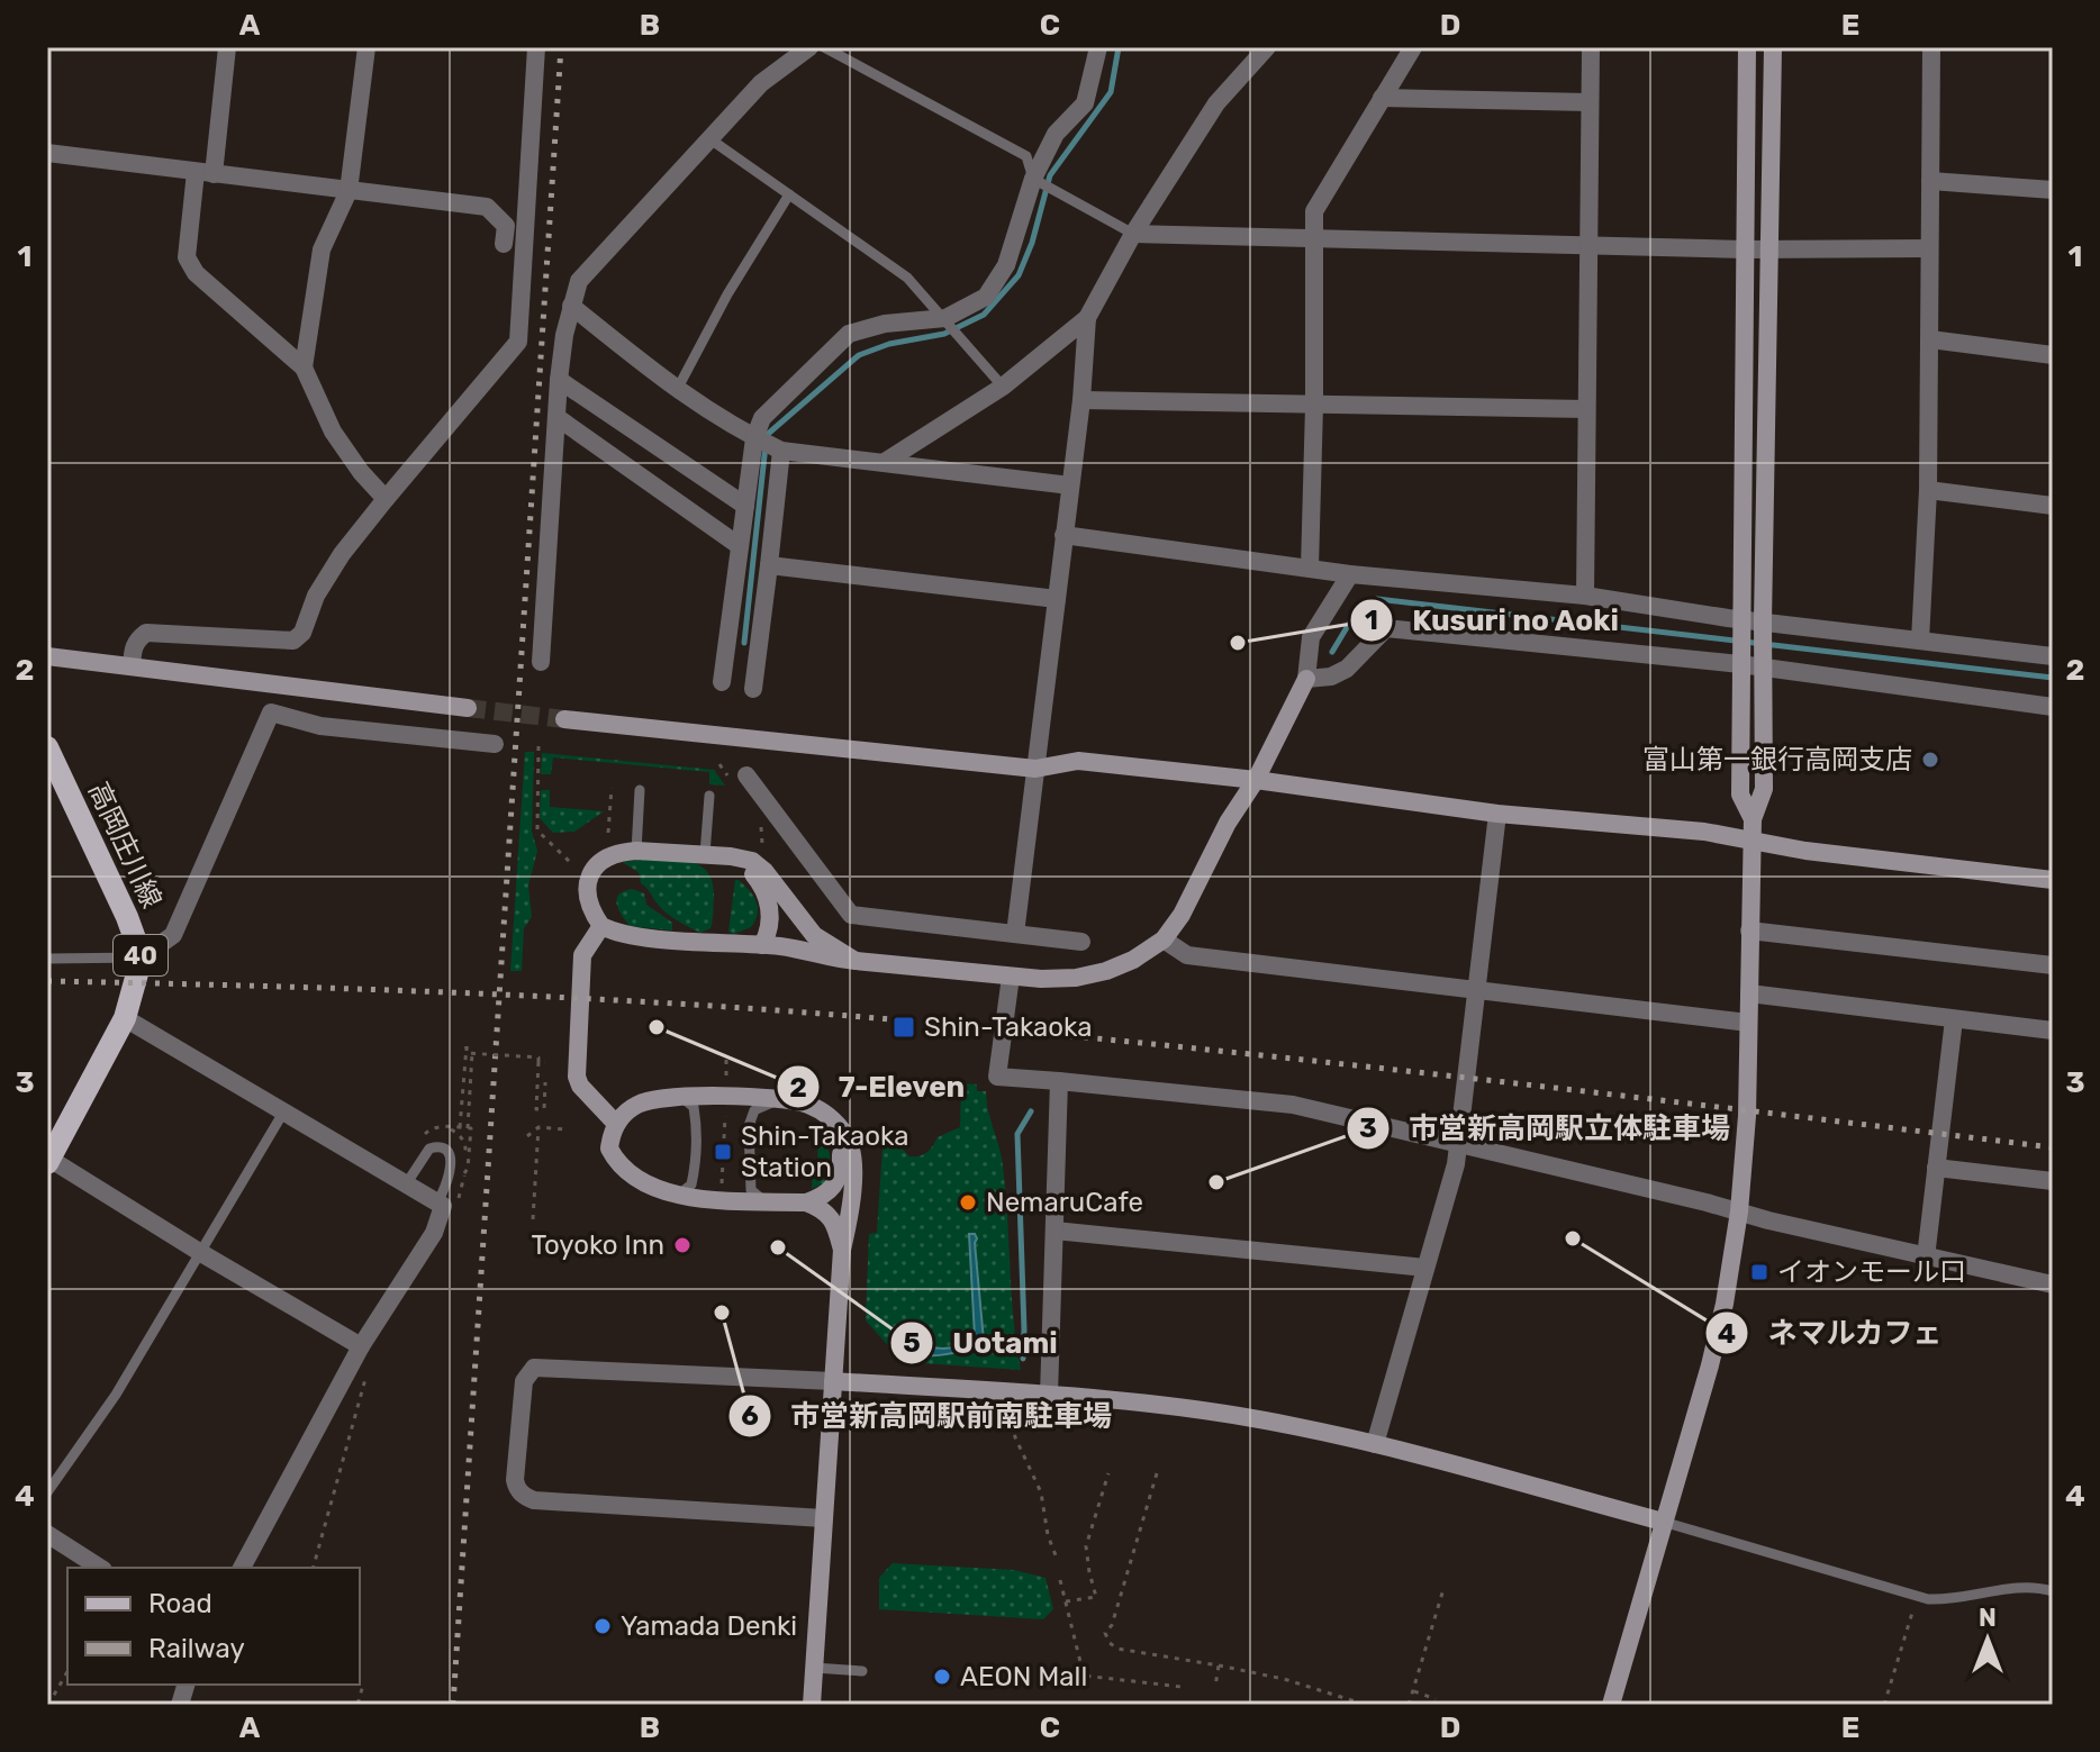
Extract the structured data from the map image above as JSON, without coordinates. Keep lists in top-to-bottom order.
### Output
{
  "streets": {
    "main road": ["高岡庄川線", "40"]
  },
  "crossings": [
    ["高岡庄川線", "40"]
  ],
  "places": {
    "other": [
      "Kusuri no Aoki",
      "富山第一銀行高岡支店",
      "7-Eleven",
      "市営新高岡駅立体駐車場",
      "NemaruCafe",
      "ネマルカフェ",
      "Toyoko Inn",
      "Uotami",
      "市営新高岡駅前南駐車場",
      "Yamada Denki",
      "AEON Mall"
    ],
    "transit": ["Shin-Takaoka", "Shin-Takaoka Station", "イオンモール口"]
  },
  "legend": ["Road", "Railway"],
  "north": "top",
  "grid": {
    "columns": [
      "A",
      "B",
      "C",
      "D",
      "E"
    ],
    "rows": [
      "1",
      "2",
      "3",
      "4"
    ]
  }
}
